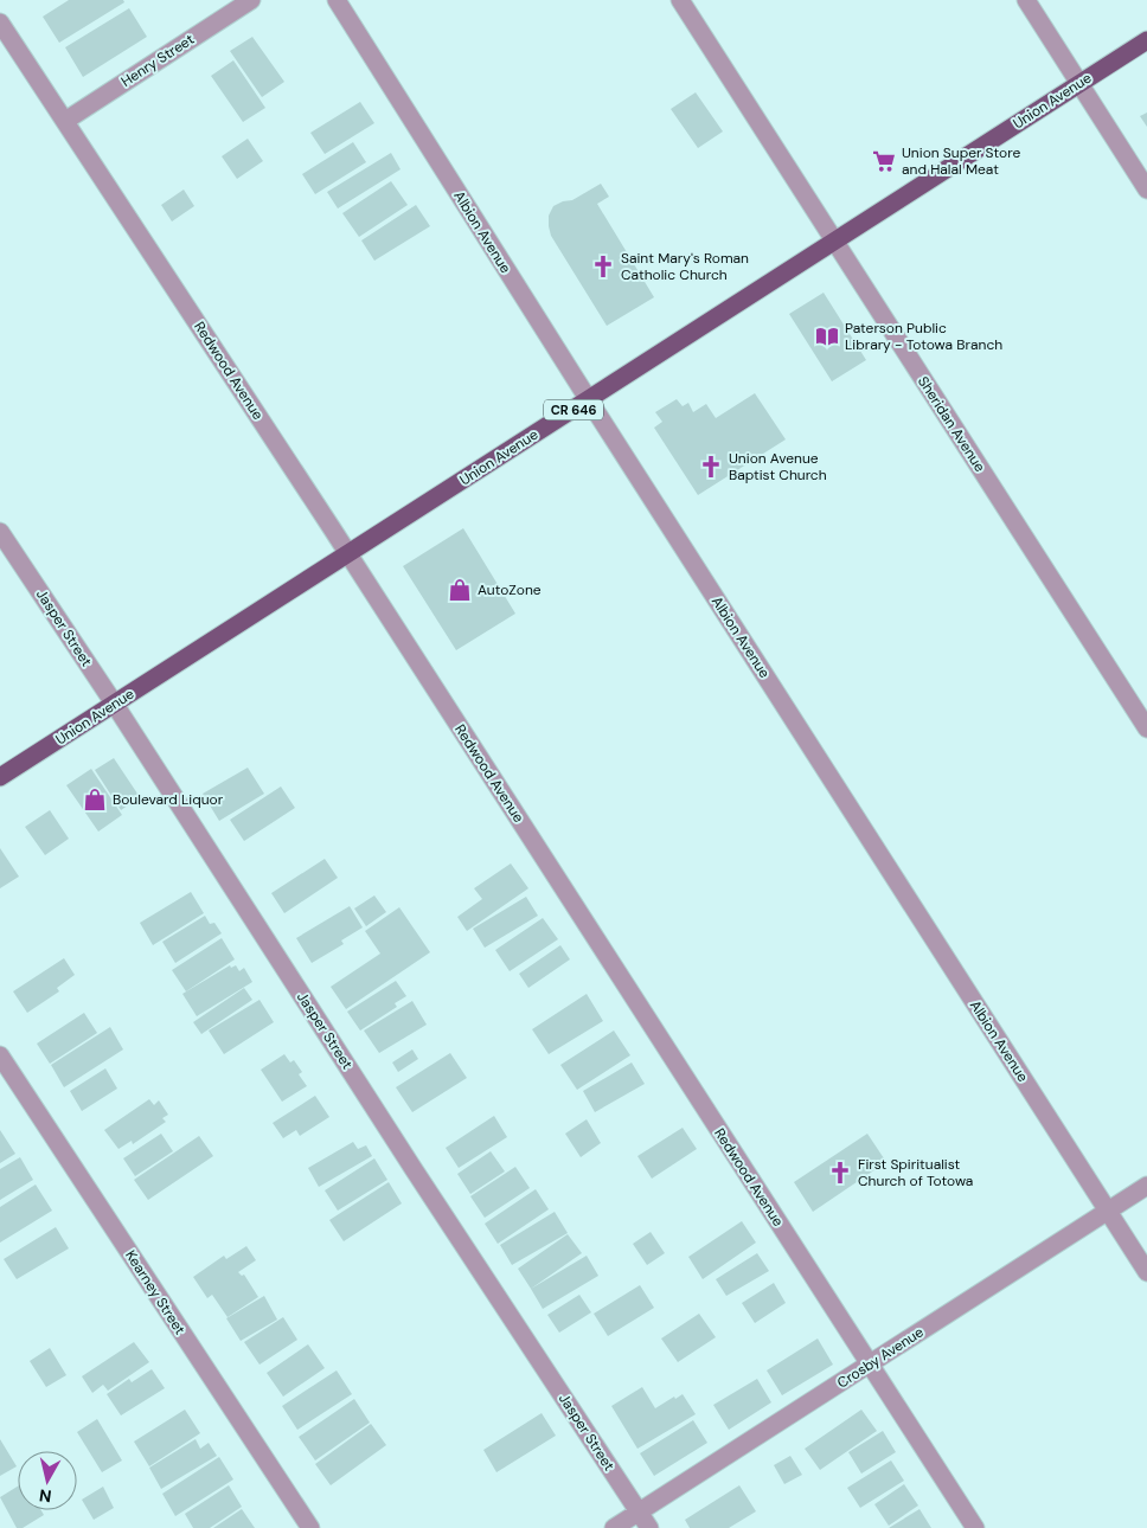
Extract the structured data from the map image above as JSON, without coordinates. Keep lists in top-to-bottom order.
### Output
{
  "streets": {
    "main road": ["Union Avenue", "CR 646"],
    "street": [
      "Henry Street",
      "Albion Avenue",
      "Redwood Avenue",
      "Sheridan Avenue",
      "Jasper Street",
      "Kearney Street",
      "Crosby Avenue"
    ]
  },
  "crossings": [
    ["Henry Street", "Redwood Avenue"],
    ["Union Avenue", "Albion Avenue"],
    ["Union Avenue", "Redwood Avenue"],
    ["Union Avenue", "Sheridan Avenue"],
    ["Union Avenue", "Jasper Street"],
    ["Albion Avenue", "Crosby Avenue"],
    ["Redwood Avenue", "Crosby Avenue"],
    ["Jasper Street", "Crosby Avenue"]
  ],
  "places": {
    "supermarket": ["Union Super Store and Halal Meat"],
    "church": ["Saint Mary's Roman Catholic Church", "Union Avenue Baptist Church", "First Spiritualist Church of Totowa"],
    "library": ["Paterson Public Library - Totowa Branch"],
    "shop": ["AutoZone", "Boulevard Liquor"]
  },
  "north": "bottom"
}
